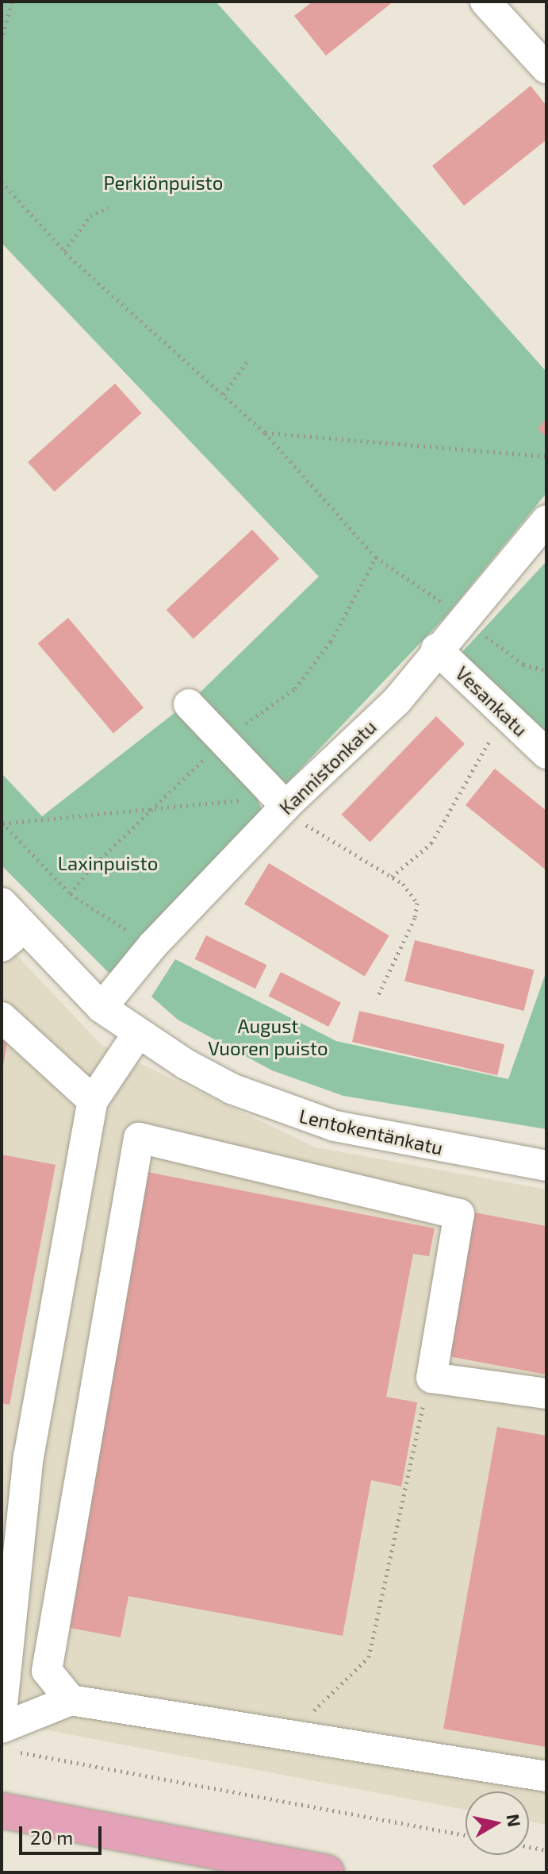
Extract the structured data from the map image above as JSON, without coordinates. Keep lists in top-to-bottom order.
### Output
{
  "streets": {
    "street": ["Vesankatu", "Kannistonkatu", "Lentokentänkatu"]
  },
  "crossings": [
    ["Vesankatu", "Kannistonkatu"],
    ["Kannistonkatu", "Lentokentänkatu"]
  ],
  "parks": ["Perkiönpuisto", "Laxinpuisto", "August Vuoren puisto"],
  "scale_bar": "20 m",
  "north": "right"
}
